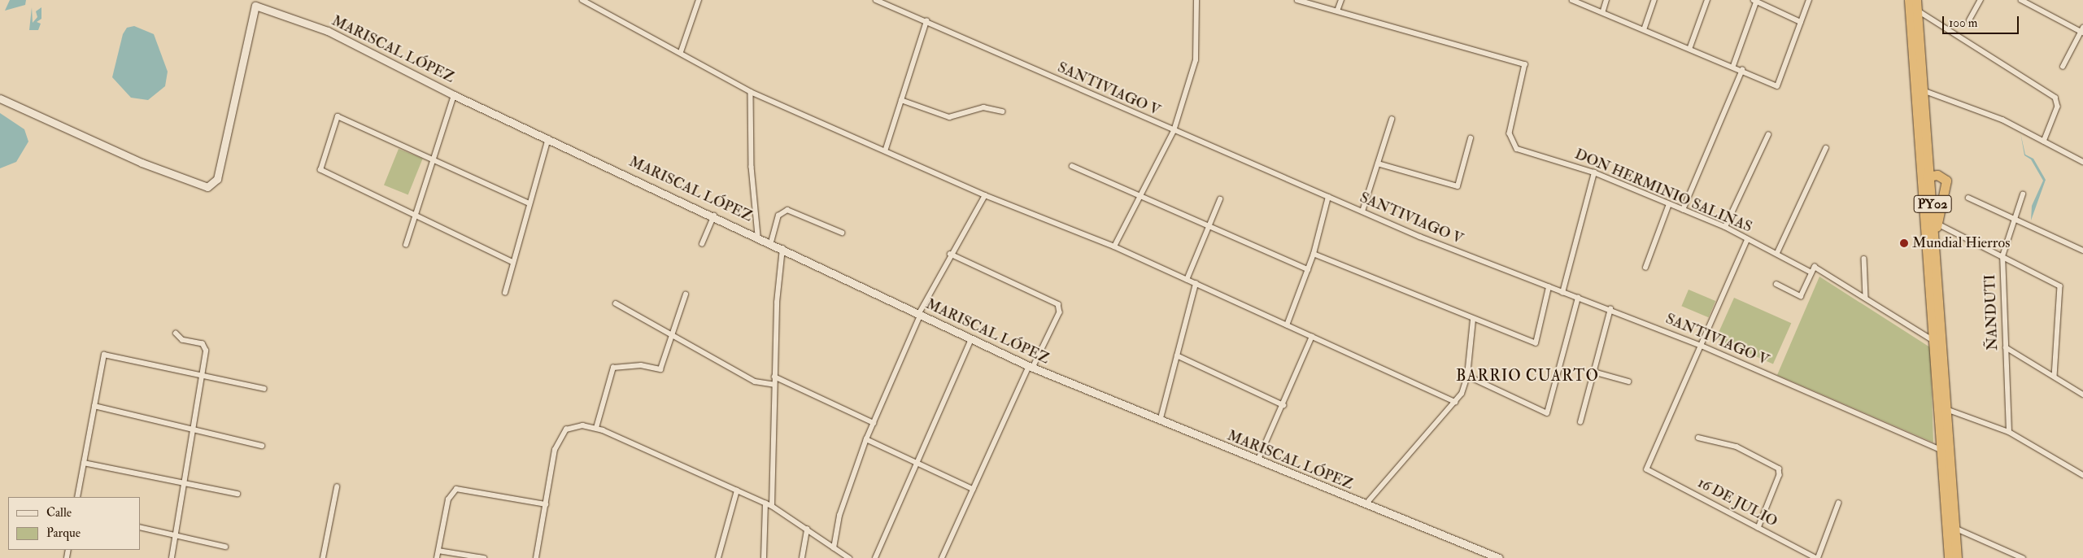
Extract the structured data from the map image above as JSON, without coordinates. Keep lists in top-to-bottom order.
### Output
{
  "streets": {
    "highway": ["PY02"],
    "street": [
      "MARISCAL LÓPEZ",
      "SANTIVIAGO V",
      "DON HERMINIO SALINAS",
      "ÑANDUTI",
      "16 DE JULIO"
    ]
  },
  "crossings": [
    ["SANTIVIAGO V", "PY02"],
    ["SANTIVIAGO V", "16 DE JULIO"]
  ],
  "districts": ["BARRIO CUARTO"],
  "places": ["Mundial Hierros"],
  "legend": ["Calle", "Parque"],
  "scale_bar": "100 m"
}
